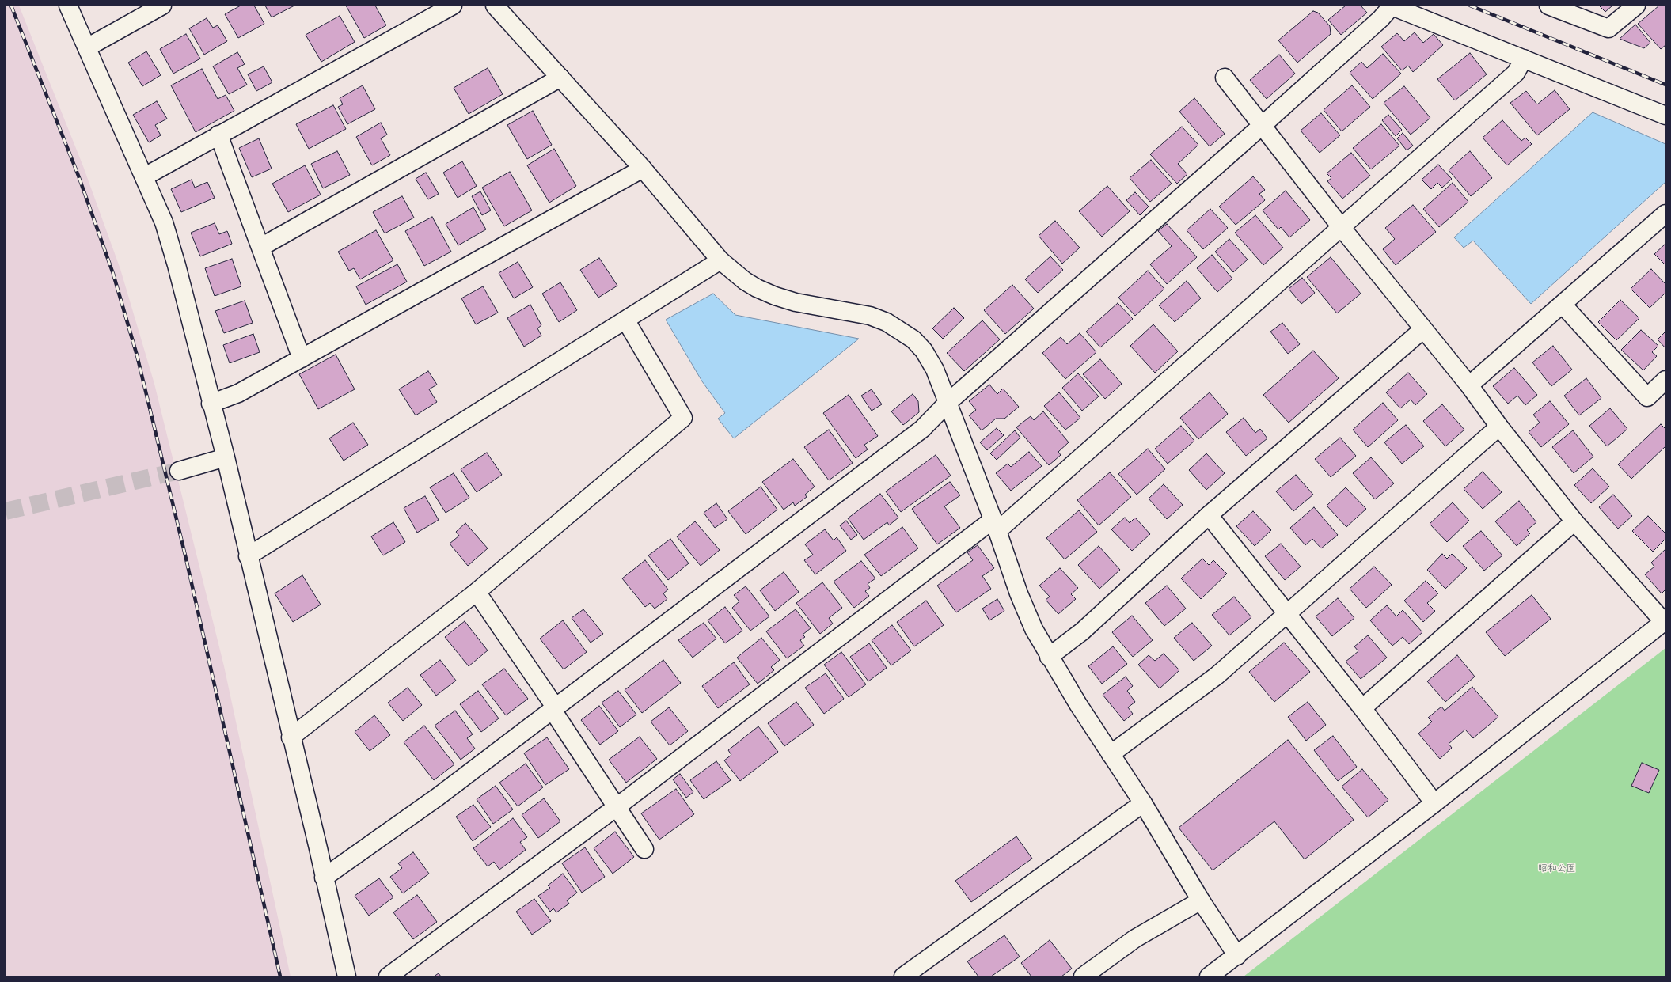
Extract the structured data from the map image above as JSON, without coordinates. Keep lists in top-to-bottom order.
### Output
{
  "parks": ["昭和公園"]
}
